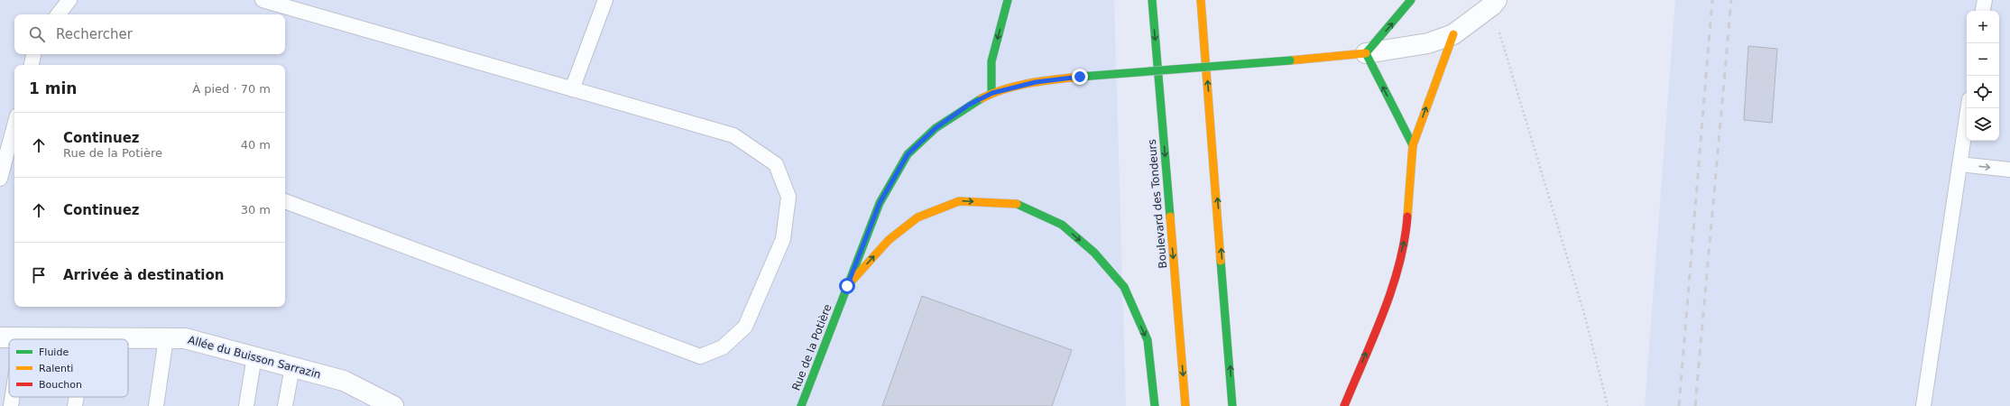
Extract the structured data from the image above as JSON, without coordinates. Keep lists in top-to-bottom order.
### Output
{
  "streets": {
    "main road": ["Boulevard des Tondeurs", "Rue de la Potière"],
    "street": ["Allée du Buisson Sarrazin"]
  },
  "legend": ["Fluide", "Ralenti", "Bouchon"],
  "page": {
    "map_buttons": ["+", "−"],
    "search": "Rechercher",
    "heading": ["1 min", "À pied · 70 m"],
    "list": [
      ["Continuez", "Rue de la Potière", "40 m"],
      ["Continuez", "30 m"],
      "Arrivée à destination"
    ]
  }
}
